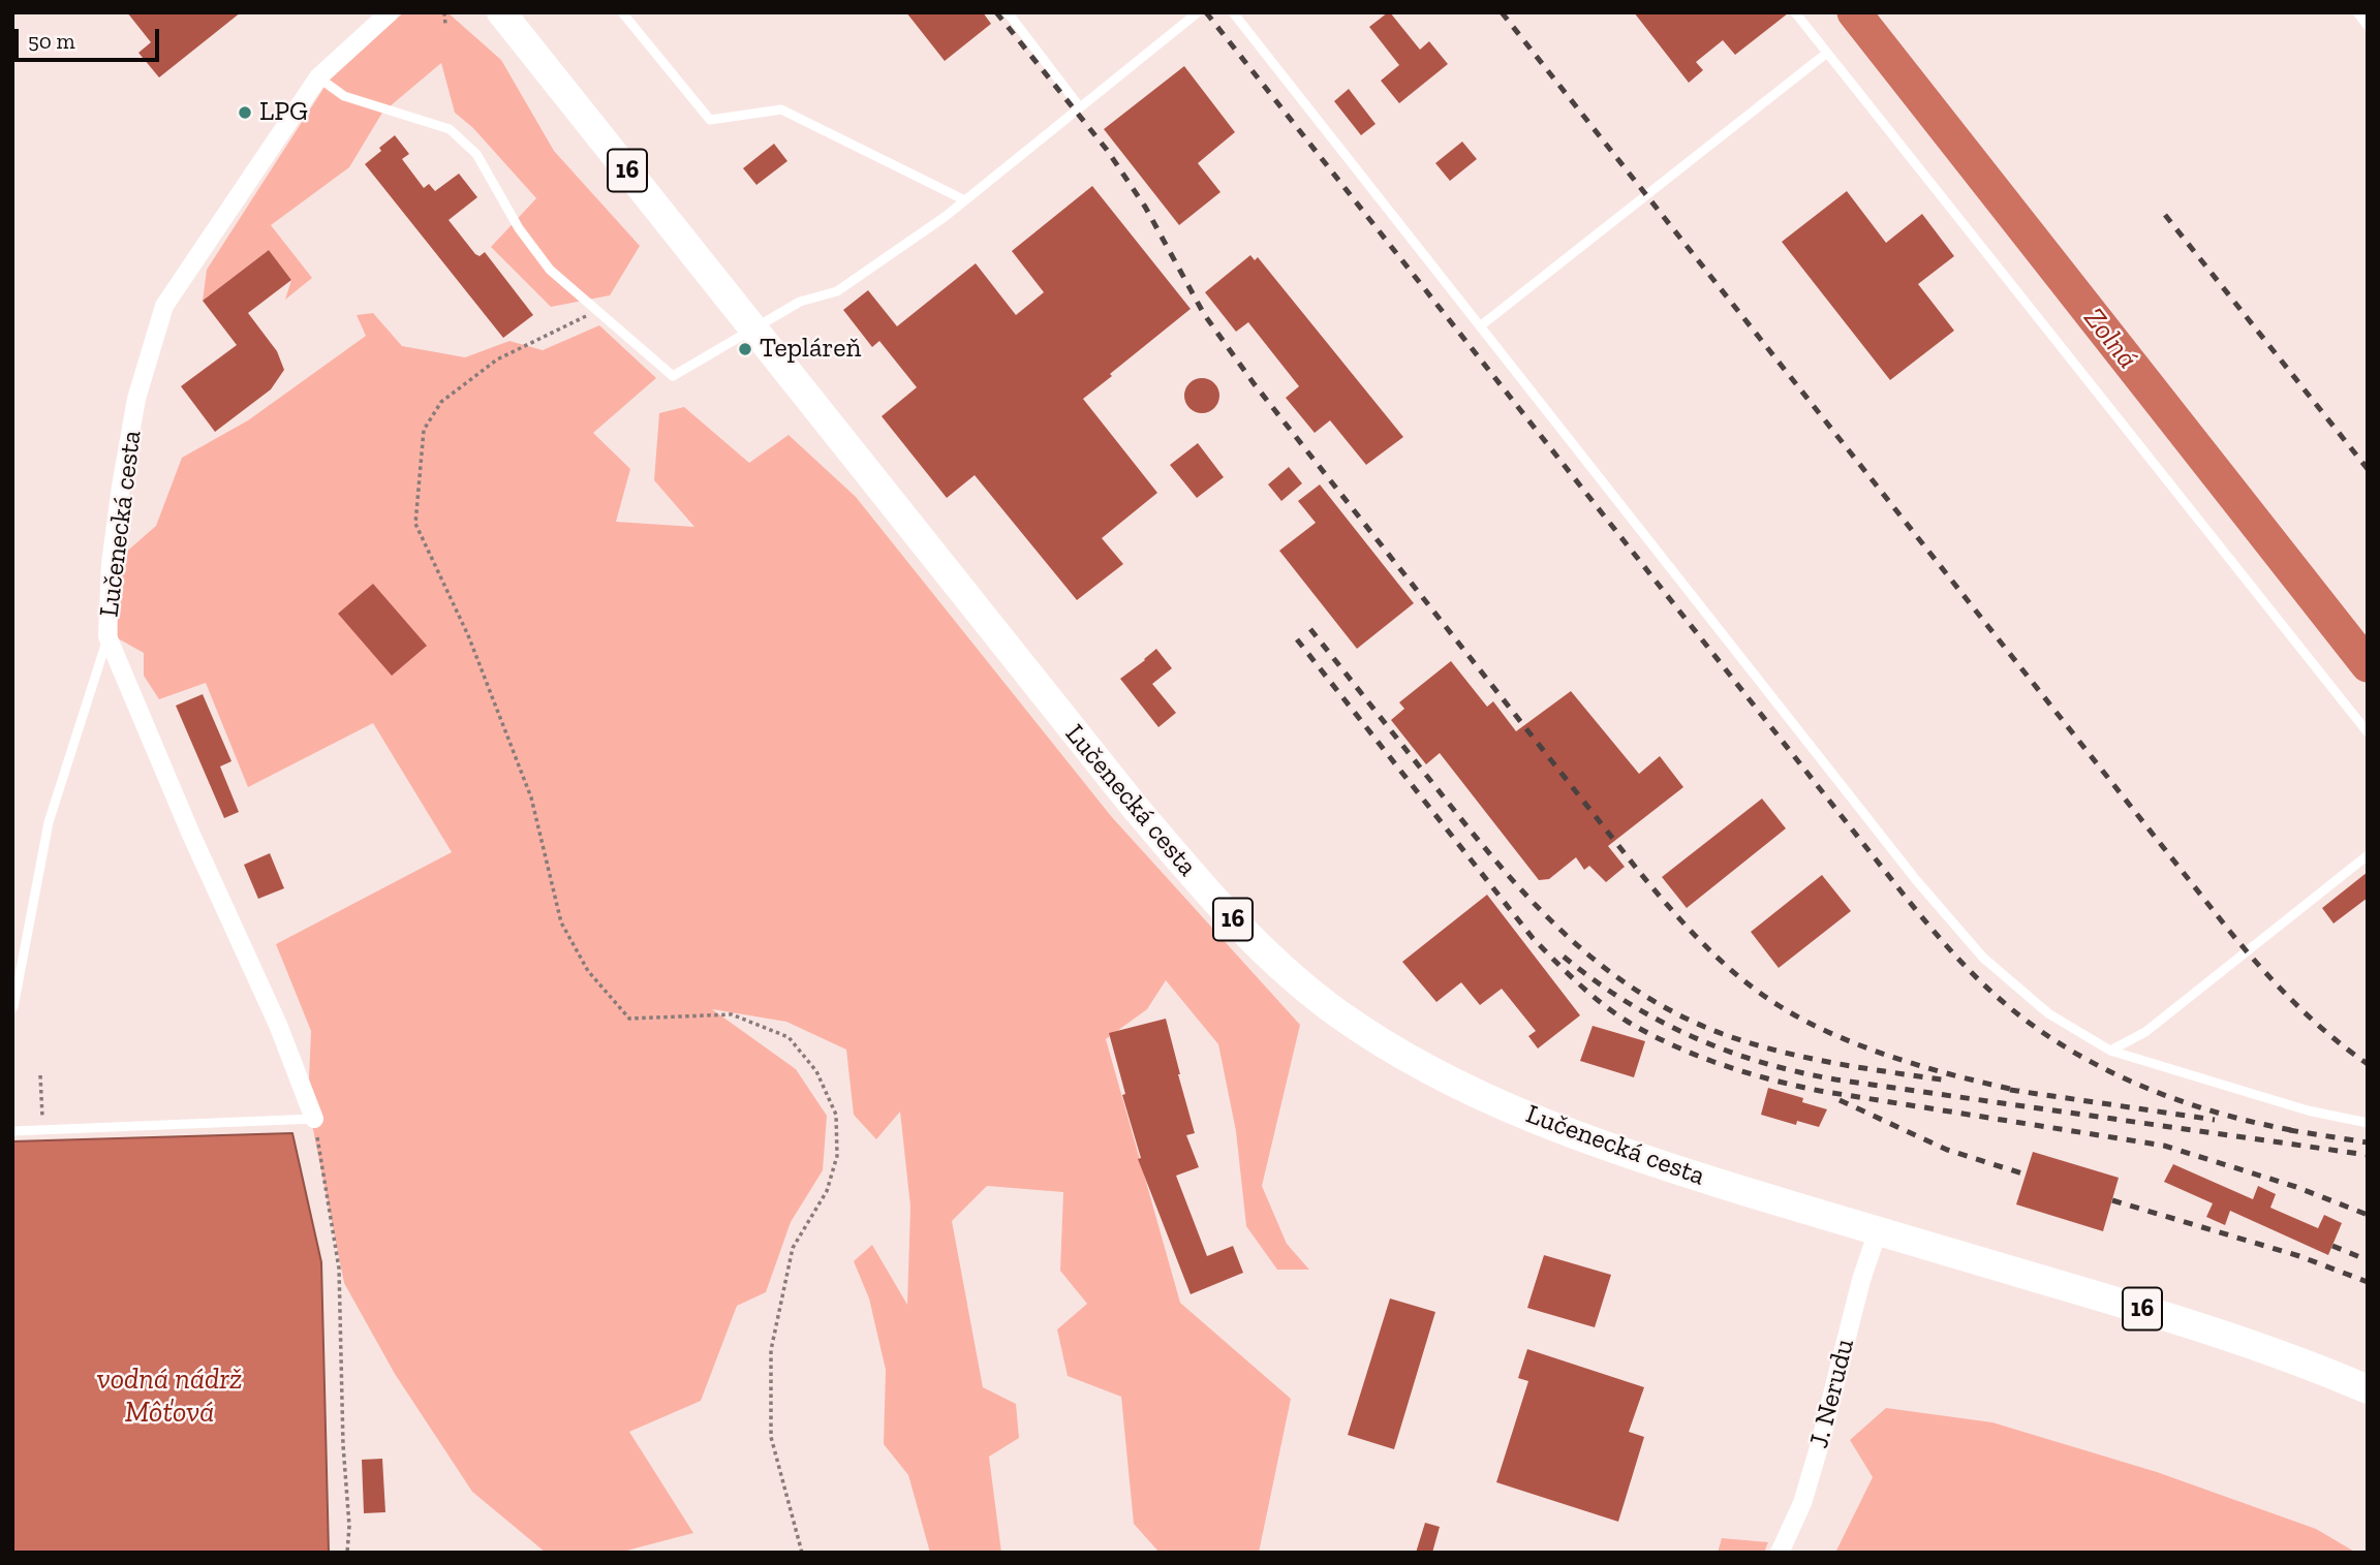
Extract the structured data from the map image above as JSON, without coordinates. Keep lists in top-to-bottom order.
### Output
{
  "streets": {
    "main road": ["16", "Lučenecká cesta"],
    "street": ["J. Nerudu"]
  },
  "crossings": [
    ["Lučenecká cesta", "J. Nerudu"]
  ],
  "water": ["Zolná", "vodná nádrž Môťová"],
  "places": ["LPG", "Tepláreň"],
  "scale_bar": "50 m"
}
